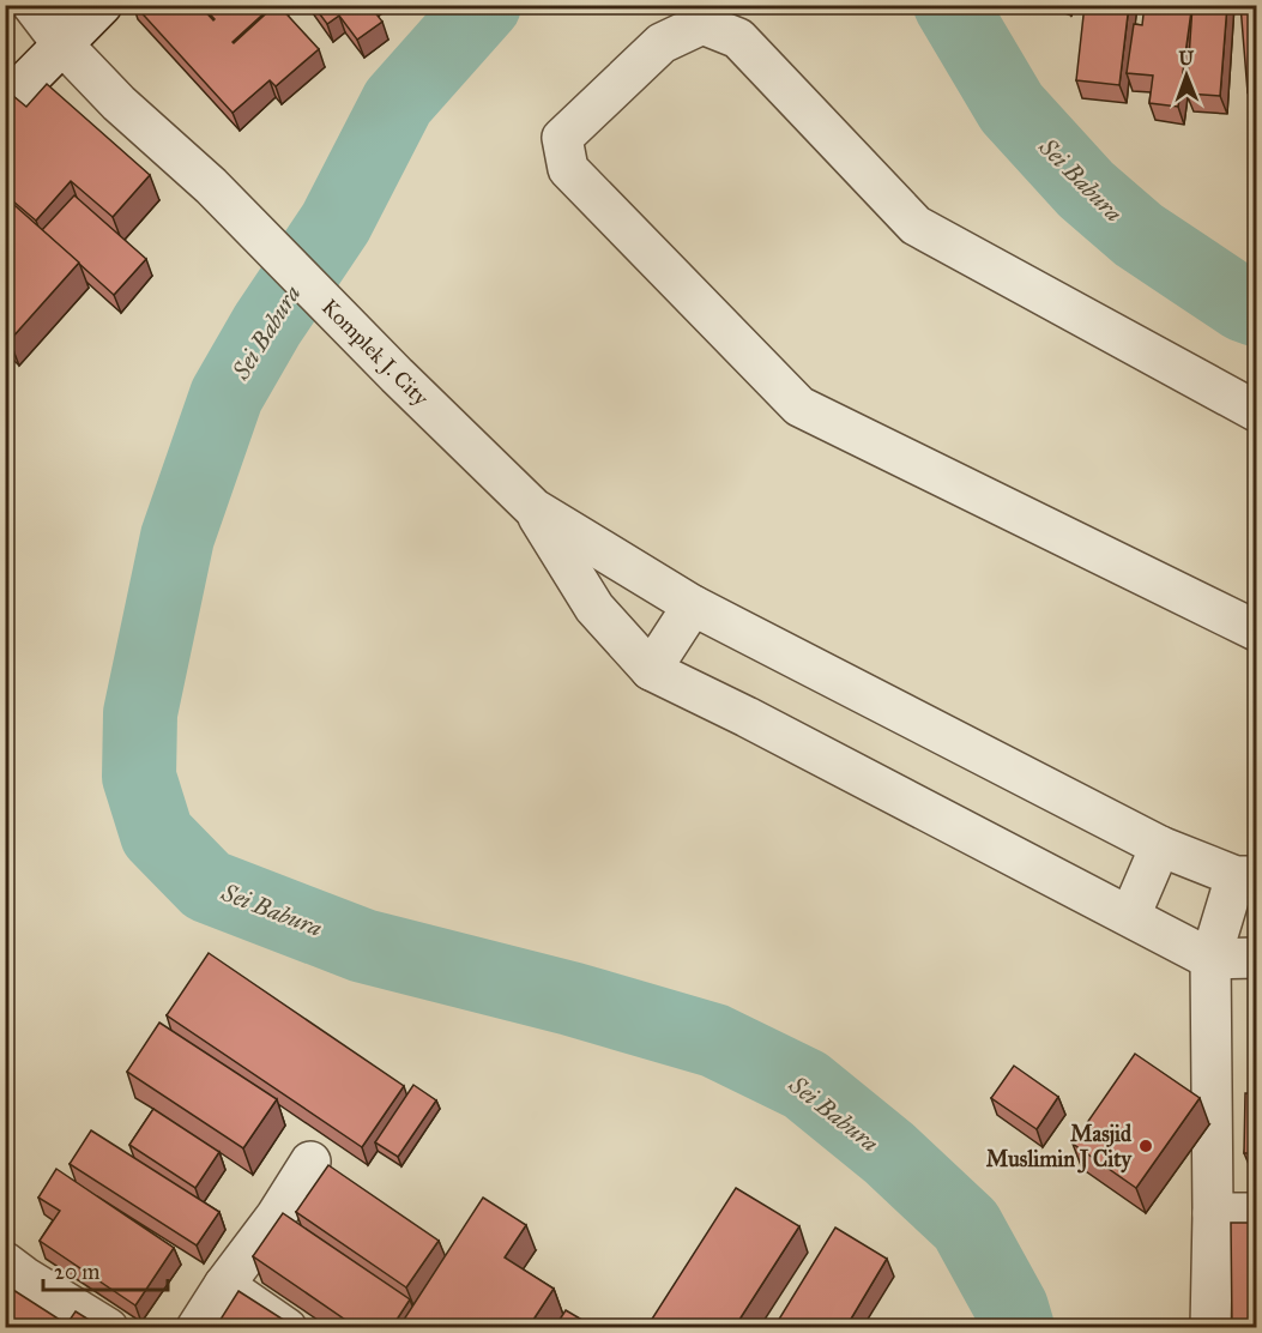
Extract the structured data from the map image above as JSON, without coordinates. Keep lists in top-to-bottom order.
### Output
{
  "streets": {
    "street": ["Komplek J. City"]
  },
  "water": ["Sei Babura"],
  "places": ["Masjid Muslimin J City"],
  "scale_bar": "20 m",
  "north": "top"
}
